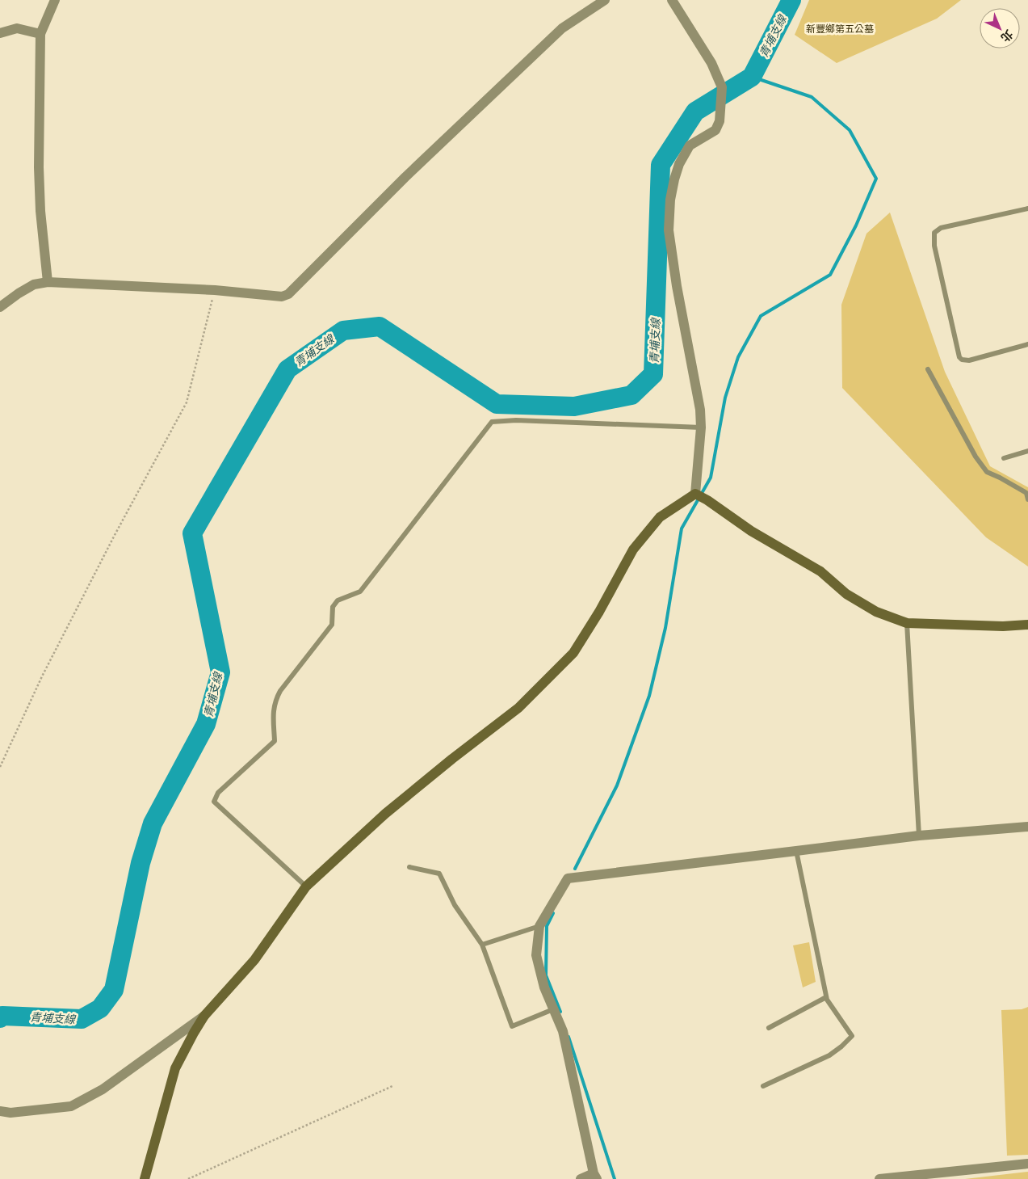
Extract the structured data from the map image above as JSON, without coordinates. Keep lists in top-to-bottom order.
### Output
{
  "water": ["青埔支線"],
  "parks": ["新豐鄉第五公墓"],
  "north": "bottom right"
}
